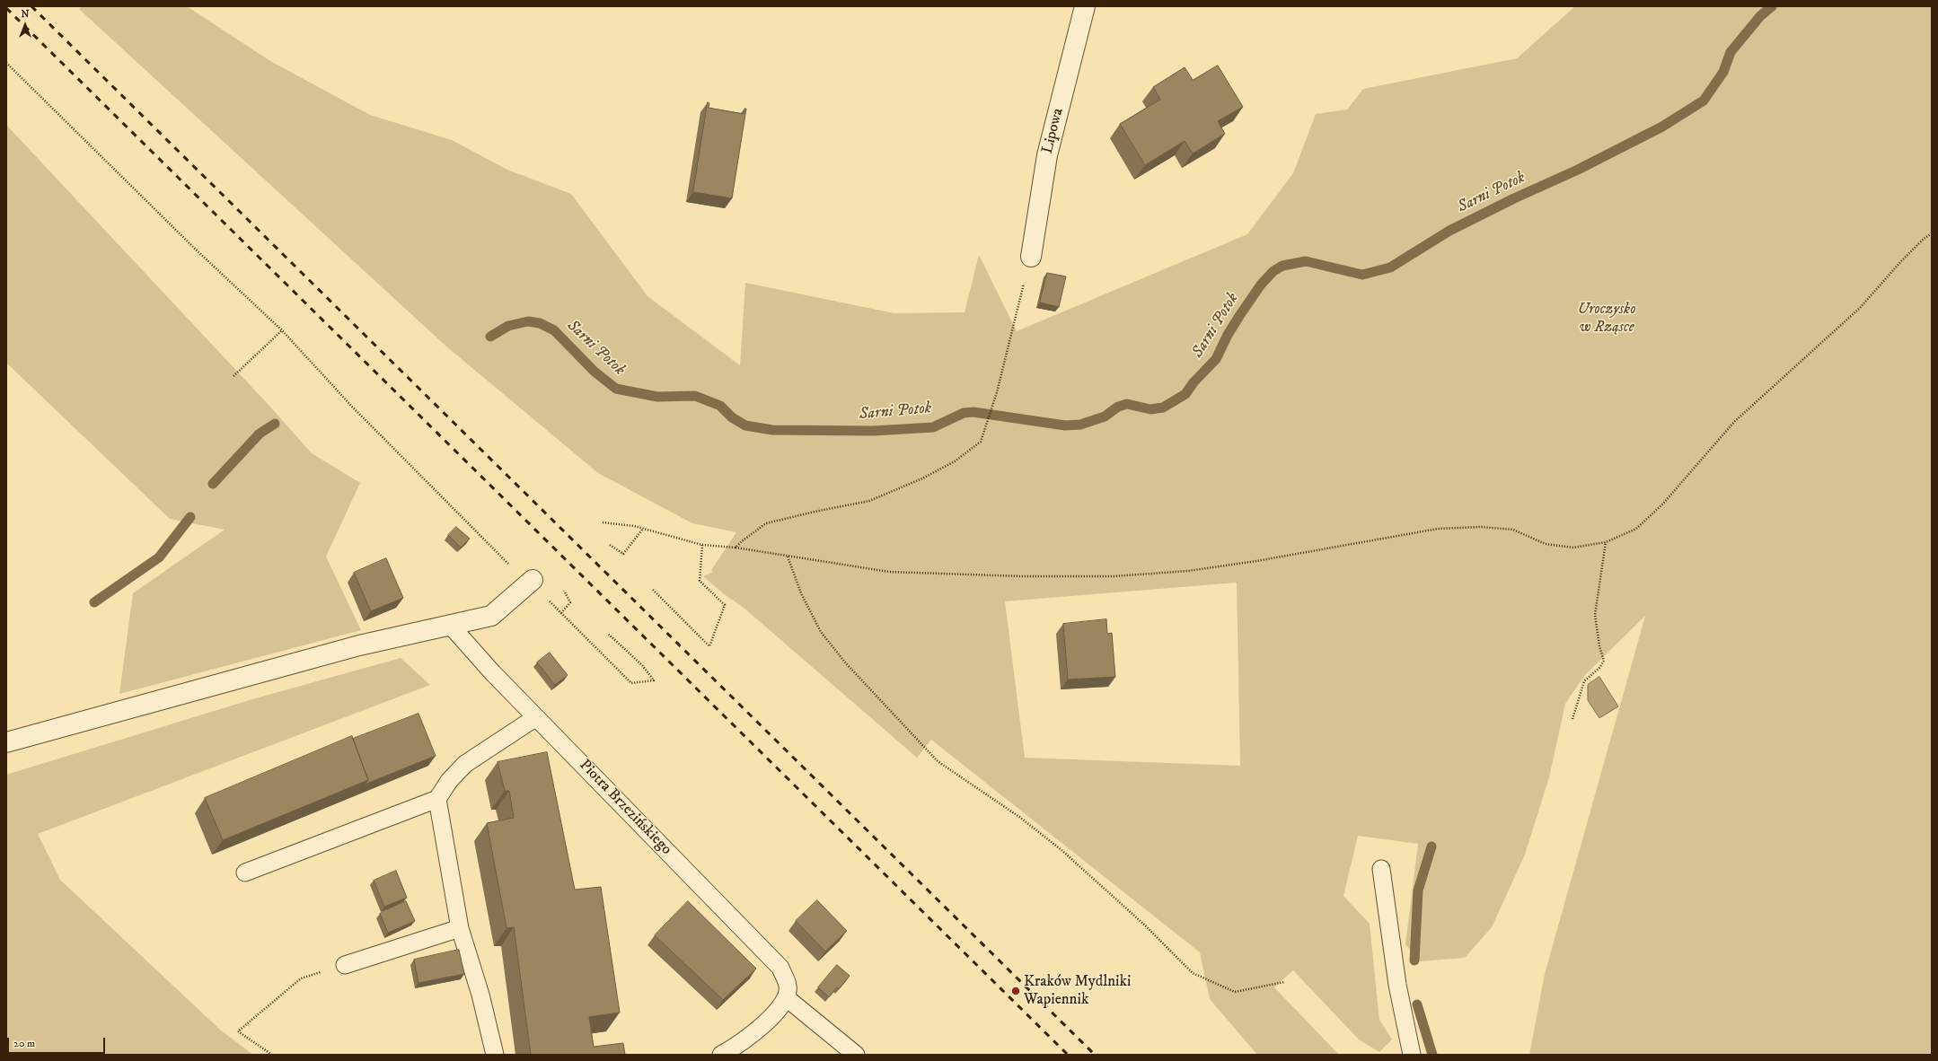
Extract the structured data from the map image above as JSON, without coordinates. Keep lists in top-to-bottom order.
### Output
{
  "streets": {
    "street": ["Lipowa"],
    "lane": ["Piotra Brzezińskiego"]
  },
  "water": ["Sarni Potok"],
  "parks": ["Uroczysko w Rząsce"],
  "places": ["Kraków Mydlniki Wapiennik"],
  "scale_bar": "20 m",
  "north": "top"
}
